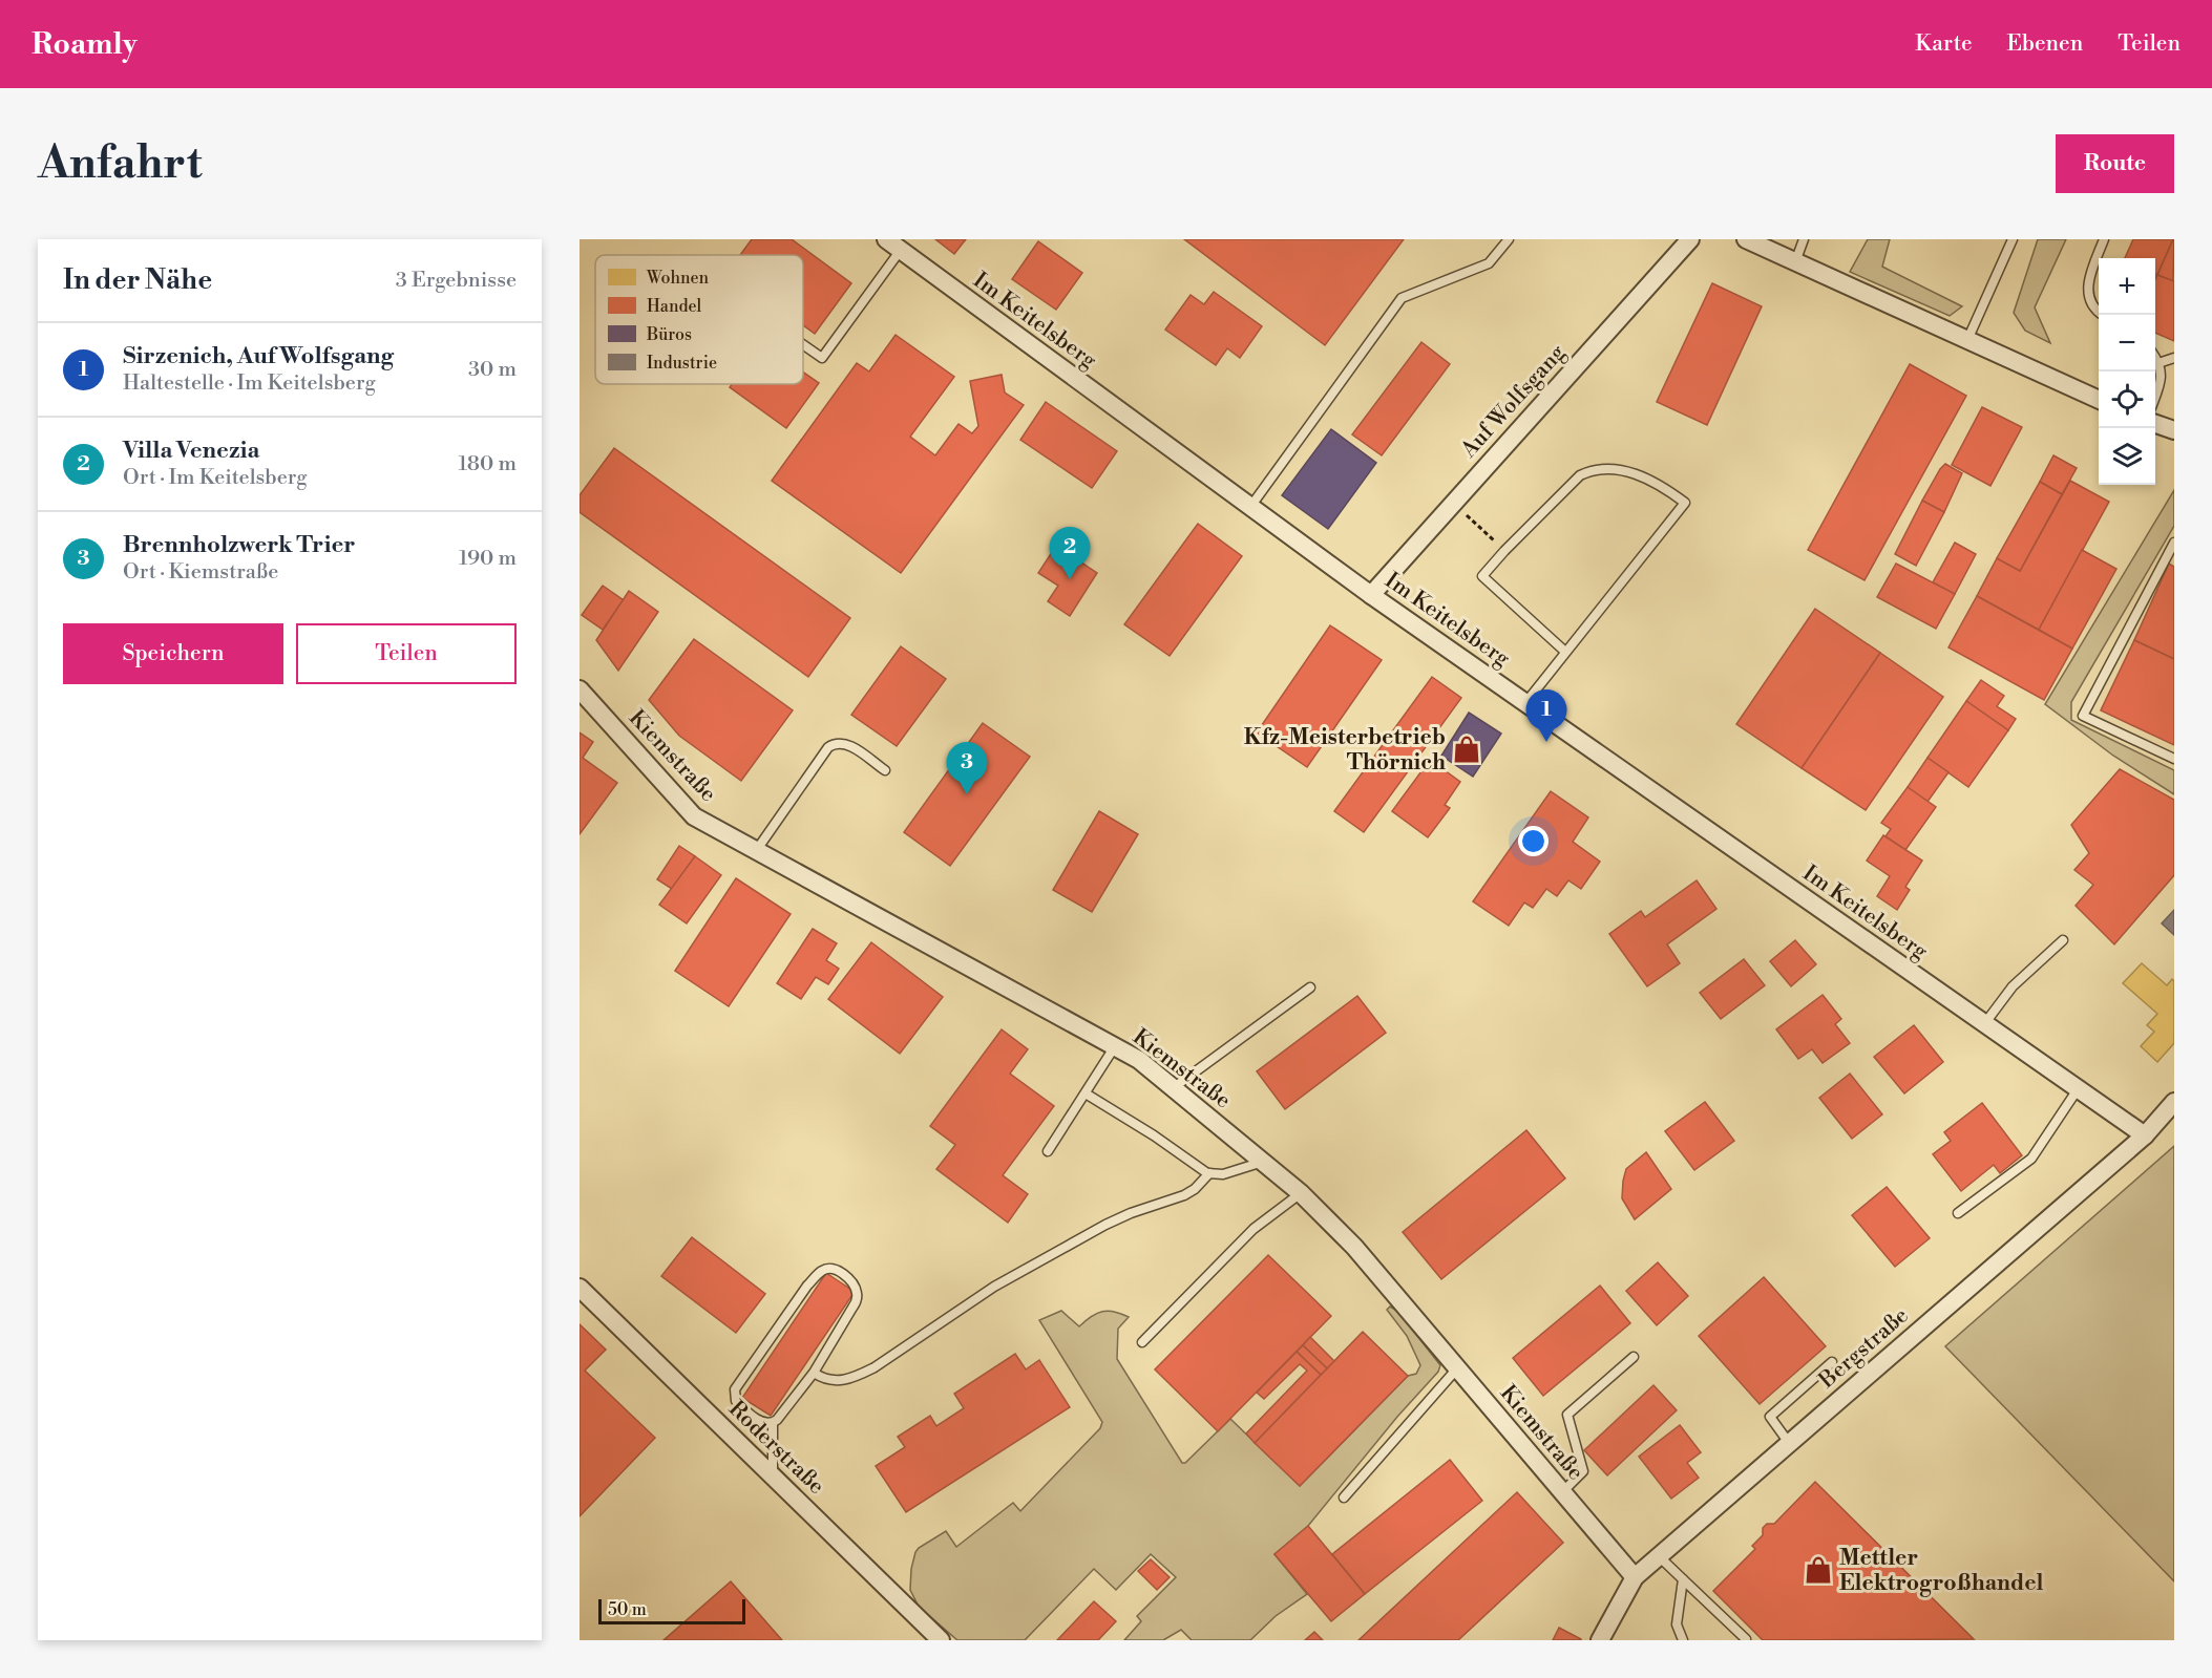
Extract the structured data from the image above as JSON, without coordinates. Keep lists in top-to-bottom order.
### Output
{
  "streets": {
    "street": [
      "Im Keitelsberg",
      "Auf Wolfsgang",
      "Kiemstraße",
      "Bergstraße",
      "Roderstraße"
    ]
  },
  "crossings": [
    ["Im Keitelsberg", "Auf Wolfsgang"],
    ["Im Keitelsberg", "Bergstraße"],
    ["Kiemstraße", "Bergstraße"]
  ],
  "places": {
    "shop": ["Kfz-Meisterbetrieb Thörnich", "Mettler Elektrogroßhandel"]
  },
  "legend": [
    "Wohnen",
    "Handel",
    "Büros",
    "Industrie"
  ],
  "scale_bar": "50 m",
  "page": {
    "header": "Roamly",
    "nav": ["Karte", "Ebenen", "Teilen"],
    "buttons": [
      "Route",
      ["Speichern", "Teilen"]
    ],
    "title": "Anfahrt",
    "heading": ["In der Nähe", "3 Ergebnisse"],
    "map_buttons": ["+", "−"],
    "list": [
      {
        "mark": "1",
        "name": "Sirzenich, Auf Wolfsgang",
        "note": "Haltestelle · Im Keitelsberg",
        "value": "30 m"
      },
      {
        "mark": "2",
        "name": "Villa Venezia",
        "note": "Ort · Im Keitelsberg",
        "value": "180 m"
      },
      {
        "mark": "3",
        "name": "Brennholzwerk Trier",
        "note": "Ort · Kiemstraße",
        "value": "190 m"
      }
    ],
    "pins": ["2", "1", "3"],
    "scale": "50 m"
  }
}
